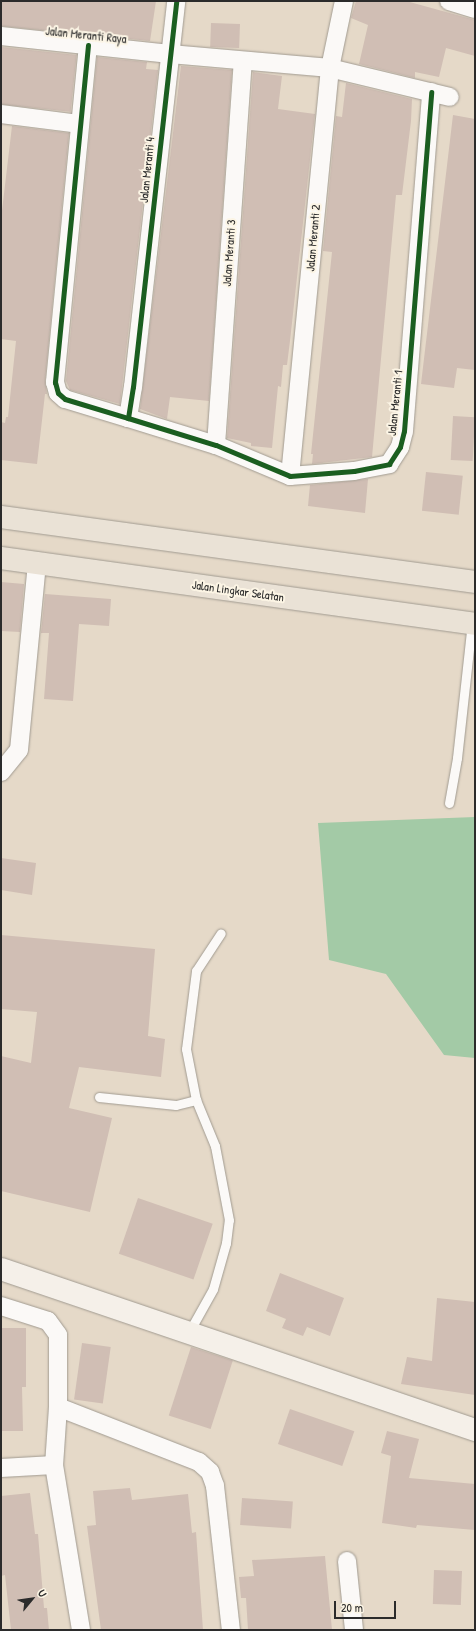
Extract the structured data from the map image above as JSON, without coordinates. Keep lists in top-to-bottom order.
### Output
{
  "streets": {
    "highway": ["Jalan Lingkar Selatan"],
    "street": [
      "Jalan Meranti Raya",
      "Jalan Meranti 4",
      "Jalan Meranti 2",
      "Jalan Meranti 3",
      "Jalan Meranti 1"
    ]
  },
  "crossings": [
    ["Jalan Meranti Raya", "Jalan Meranti 4"],
    ["Jalan Meranti Raya", "Jalan Meranti 2"],
    ["Jalan Meranti Raya", "Jalan Meranti 3"],
    ["Jalan Meranti Raya", "Jalan Meranti 1"],
    ["Jalan Meranti 4", "Jalan Meranti 1"],
    ["Jalan Meranti 2", "Jalan Meranti 1"],
    ["Jalan Meranti 3", "Jalan Meranti 1"]
  ],
  "scale_bar": "20 m",
  "north": "top right"
}
